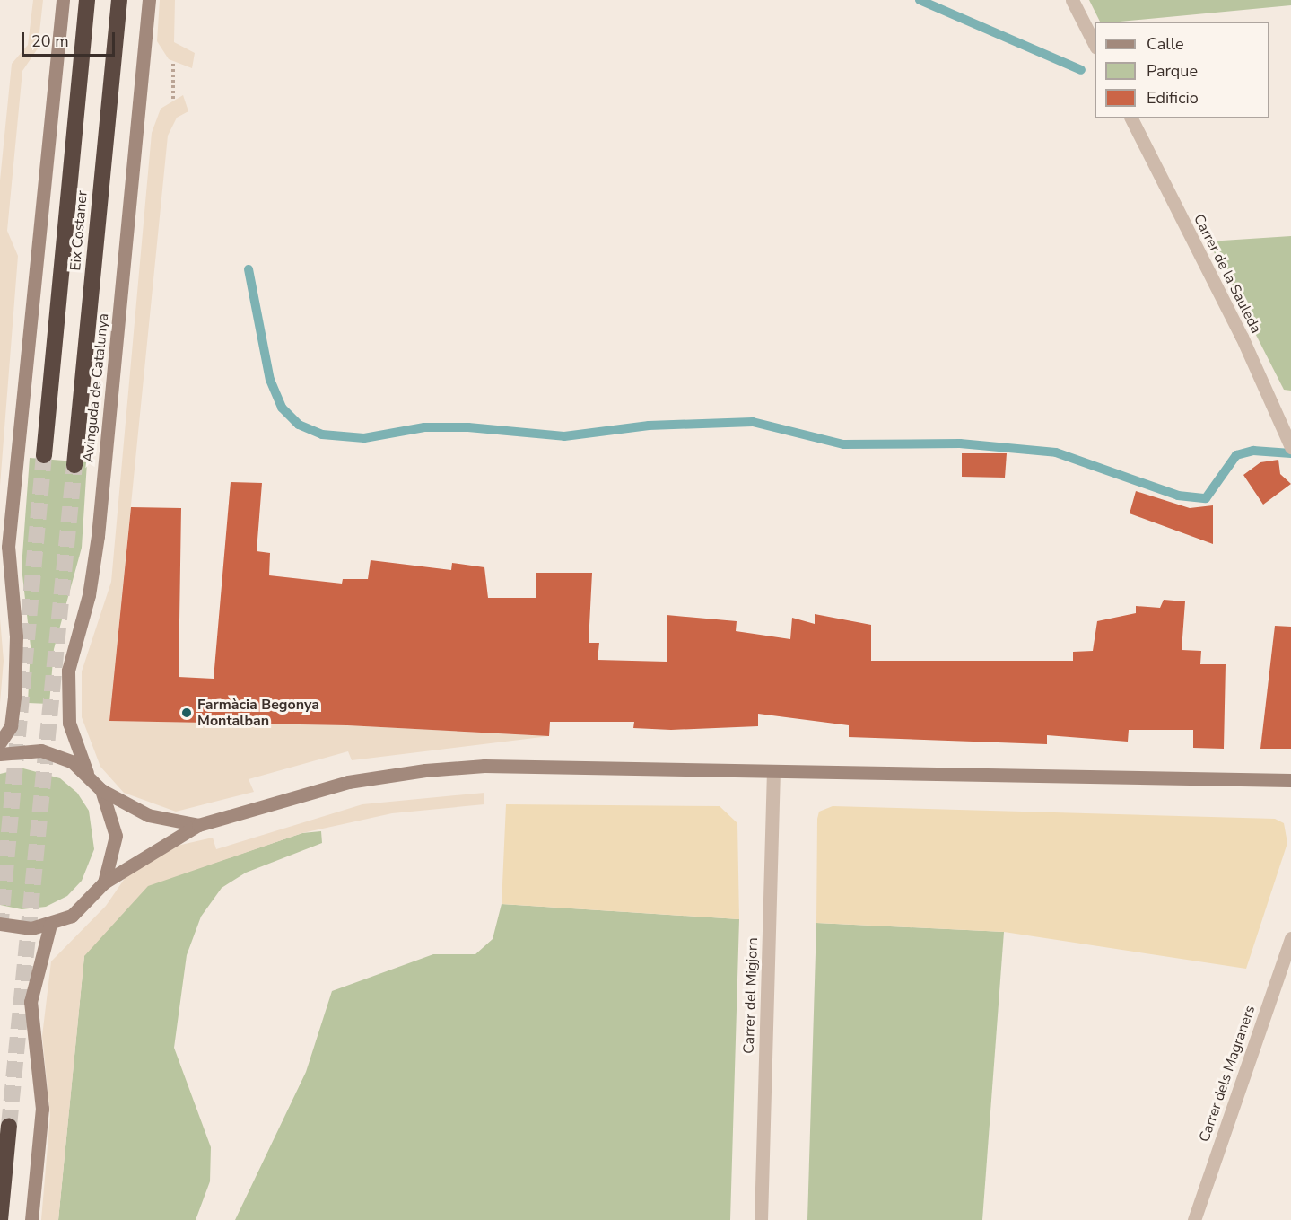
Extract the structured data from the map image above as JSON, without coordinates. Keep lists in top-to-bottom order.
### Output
{
  "streets": {
    "highway": ["Eix Costaner"],
    "main road": ["Avinguda de Catalunya"],
    "street": ["Carrer de la Sauleda", "Carrer del Migjorn", "Carrer dels Magraners"]
  },
  "places": ["Farmàcia Begonya Montalban"],
  "legend": ["Calle", "Parque", "Edificio"],
  "scale_bar": "20 m"
}
